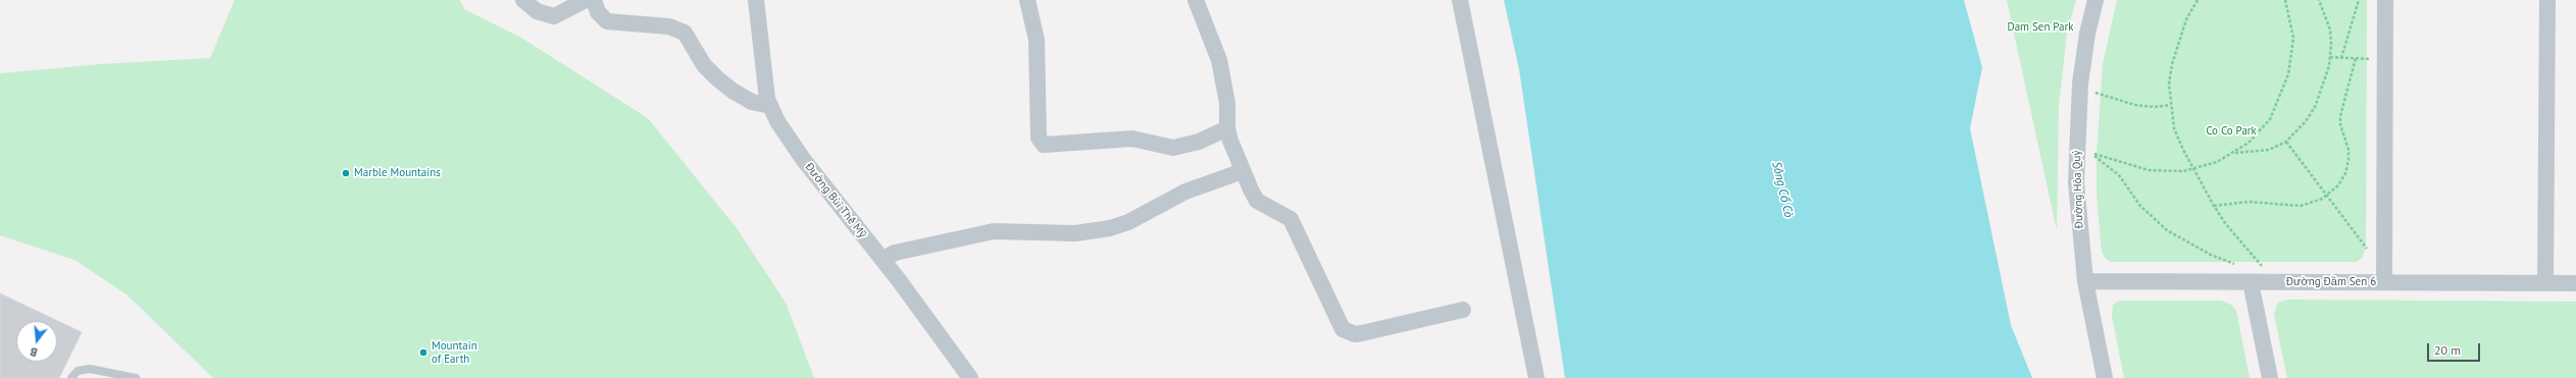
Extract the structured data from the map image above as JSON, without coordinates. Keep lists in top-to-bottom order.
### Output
{
  "streets": {
    "street": ["Đường Hòa Quý", "Đường Bùi Thế Mỹ", "Đường Đầm Sen 6"]
  },
  "crossings": [
    ["Đường Hòa Quý", "Đường Đầm Sen 6"]
  ],
  "water": ["Sông Cổ Cò"],
  "parks": ["Dam Sen Park", "Co Co Park"],
  "places": ["Marble Mountains", "Mountain of Earth"],
  "scale_bar": "20 m",
  "north": "bottom"
}
